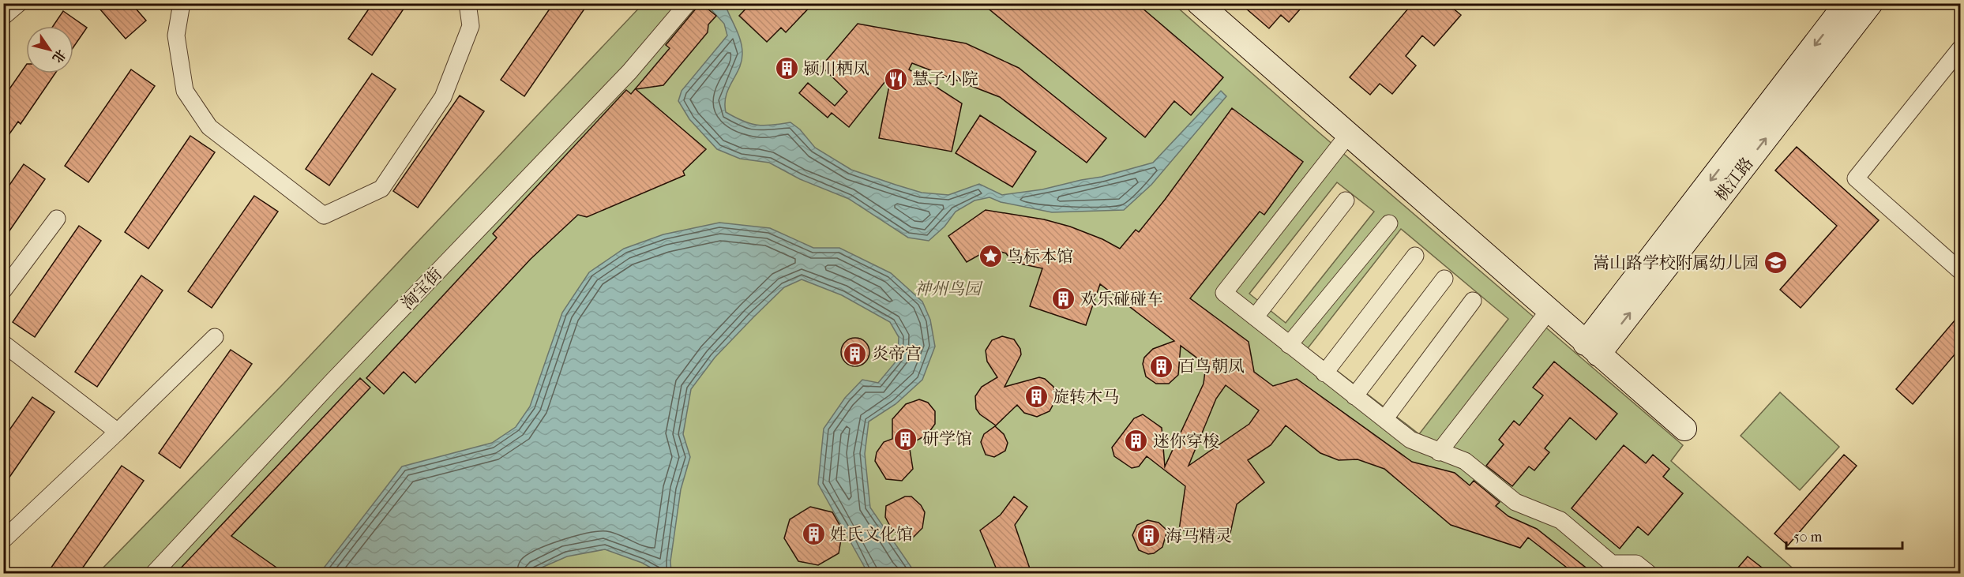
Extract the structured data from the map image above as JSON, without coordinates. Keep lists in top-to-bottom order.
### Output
{
  "streets": {
    "street": ["桃江路", "淘宝街"]
  },
  "parks": ["神州鸟园"],
  "places": {
    "building": [
      "颍川栖凤",
      "欢乐碰碰车",
      "炎帝宫",
      "百鸟朝凤",
      "旋转木马",
      "研学馆",
      "迷你穿梭",
      "姓氏文化馆",
      "海马精灵"
    ],
    "restaurant": ["慧子小院"],
    "place": ["鸟标本馆"],
    "school or university": ["嵩山路学校附属幼儿园"]
  },
  "scale_bar": "50 m",
  "north": "bottom right"
}
